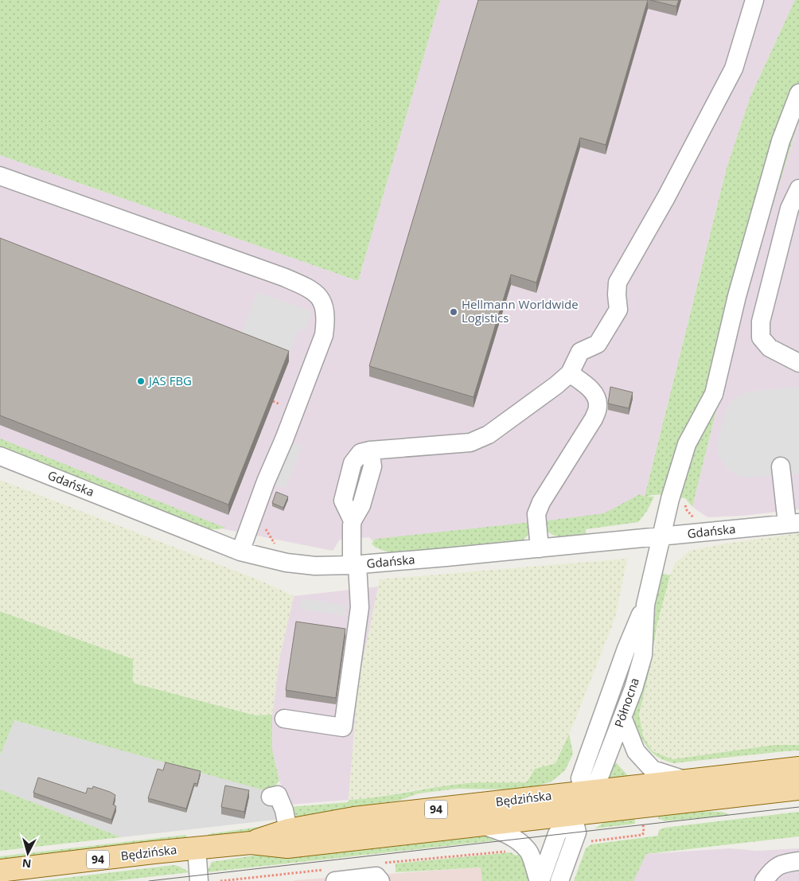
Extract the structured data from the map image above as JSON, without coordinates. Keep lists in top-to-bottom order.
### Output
{
  "streets": {
    "main road": ["Będzińska", "94"],
    "street": ["Gdańska", "Północna"]
  },
  "crossings": [
    ["Gdańska", "Północna"],
    ["Północna", "Będzińska"]
  ],
  "places": ["Hellmann Worldwide Logistics", "JAS FBG"],
  "north": "bottom"
}
